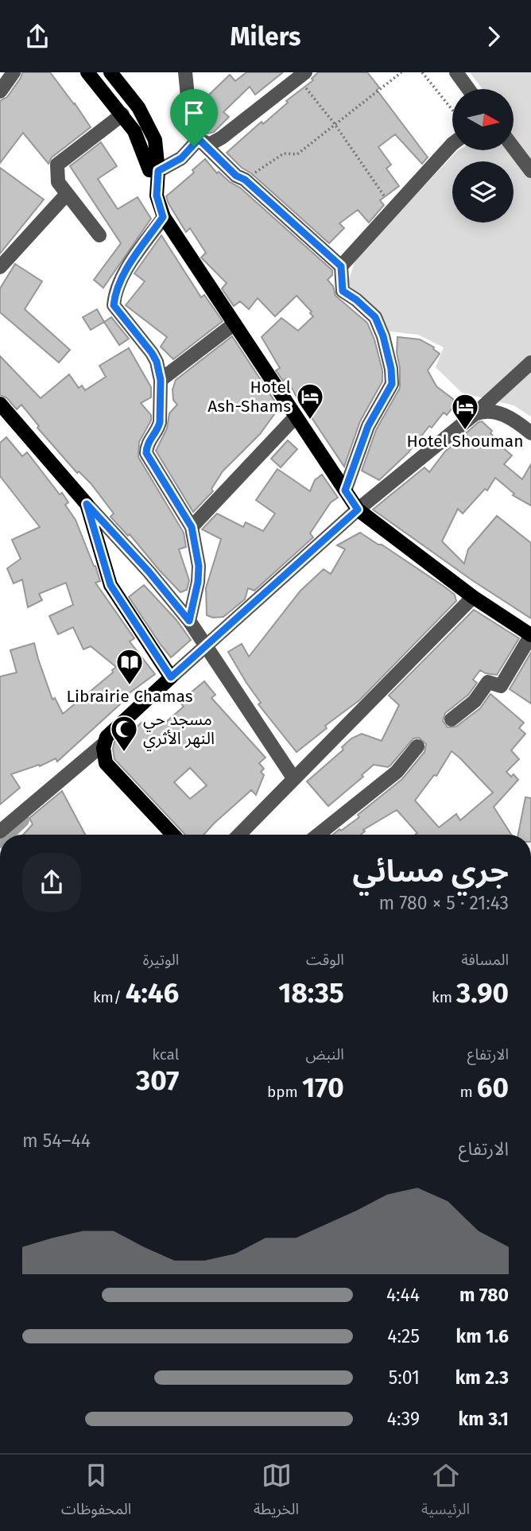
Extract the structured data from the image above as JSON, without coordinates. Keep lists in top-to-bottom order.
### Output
{
  "places": {
    "hotel": ["Hotel Ash-Shams", "Hotel Shouman"],
    "library": ["Librairie Chamas"],
    "mosque": ["مسجد حي النهر الأثري"]
  },
  "north": "right",
  "page": {
    "header": "Milers",
    "heading": ["جري مسائي", "21:43 · 5 × 780 m"],
    "stats": [
      ["المسافة", "3.90 km"],
      ["الوقت", "18:35"],
      ["الوتيرة", "4:46 /km"],
      ["الارتفاع", "60 m"],
      ["النبض", "170 bpm"],
      ["kcal", "307"]
    ],
    "chart": ["الارتفاع", "44–54 m"],
    "list": [
      {
        "name": "780 m",
        "note": "4:44"
      },
      {
        "name": "1.6 km",
        "note": "4:25"
      },
      {
        "name": "2.3 km",
        "note": "5:01"
      },
      {
        "name": "3.1 km",
        "note": "4:39"
      }
    ],
    "tabs": ["الرئيسية", "الخريطة", "المحفوظات"]
  }
}
